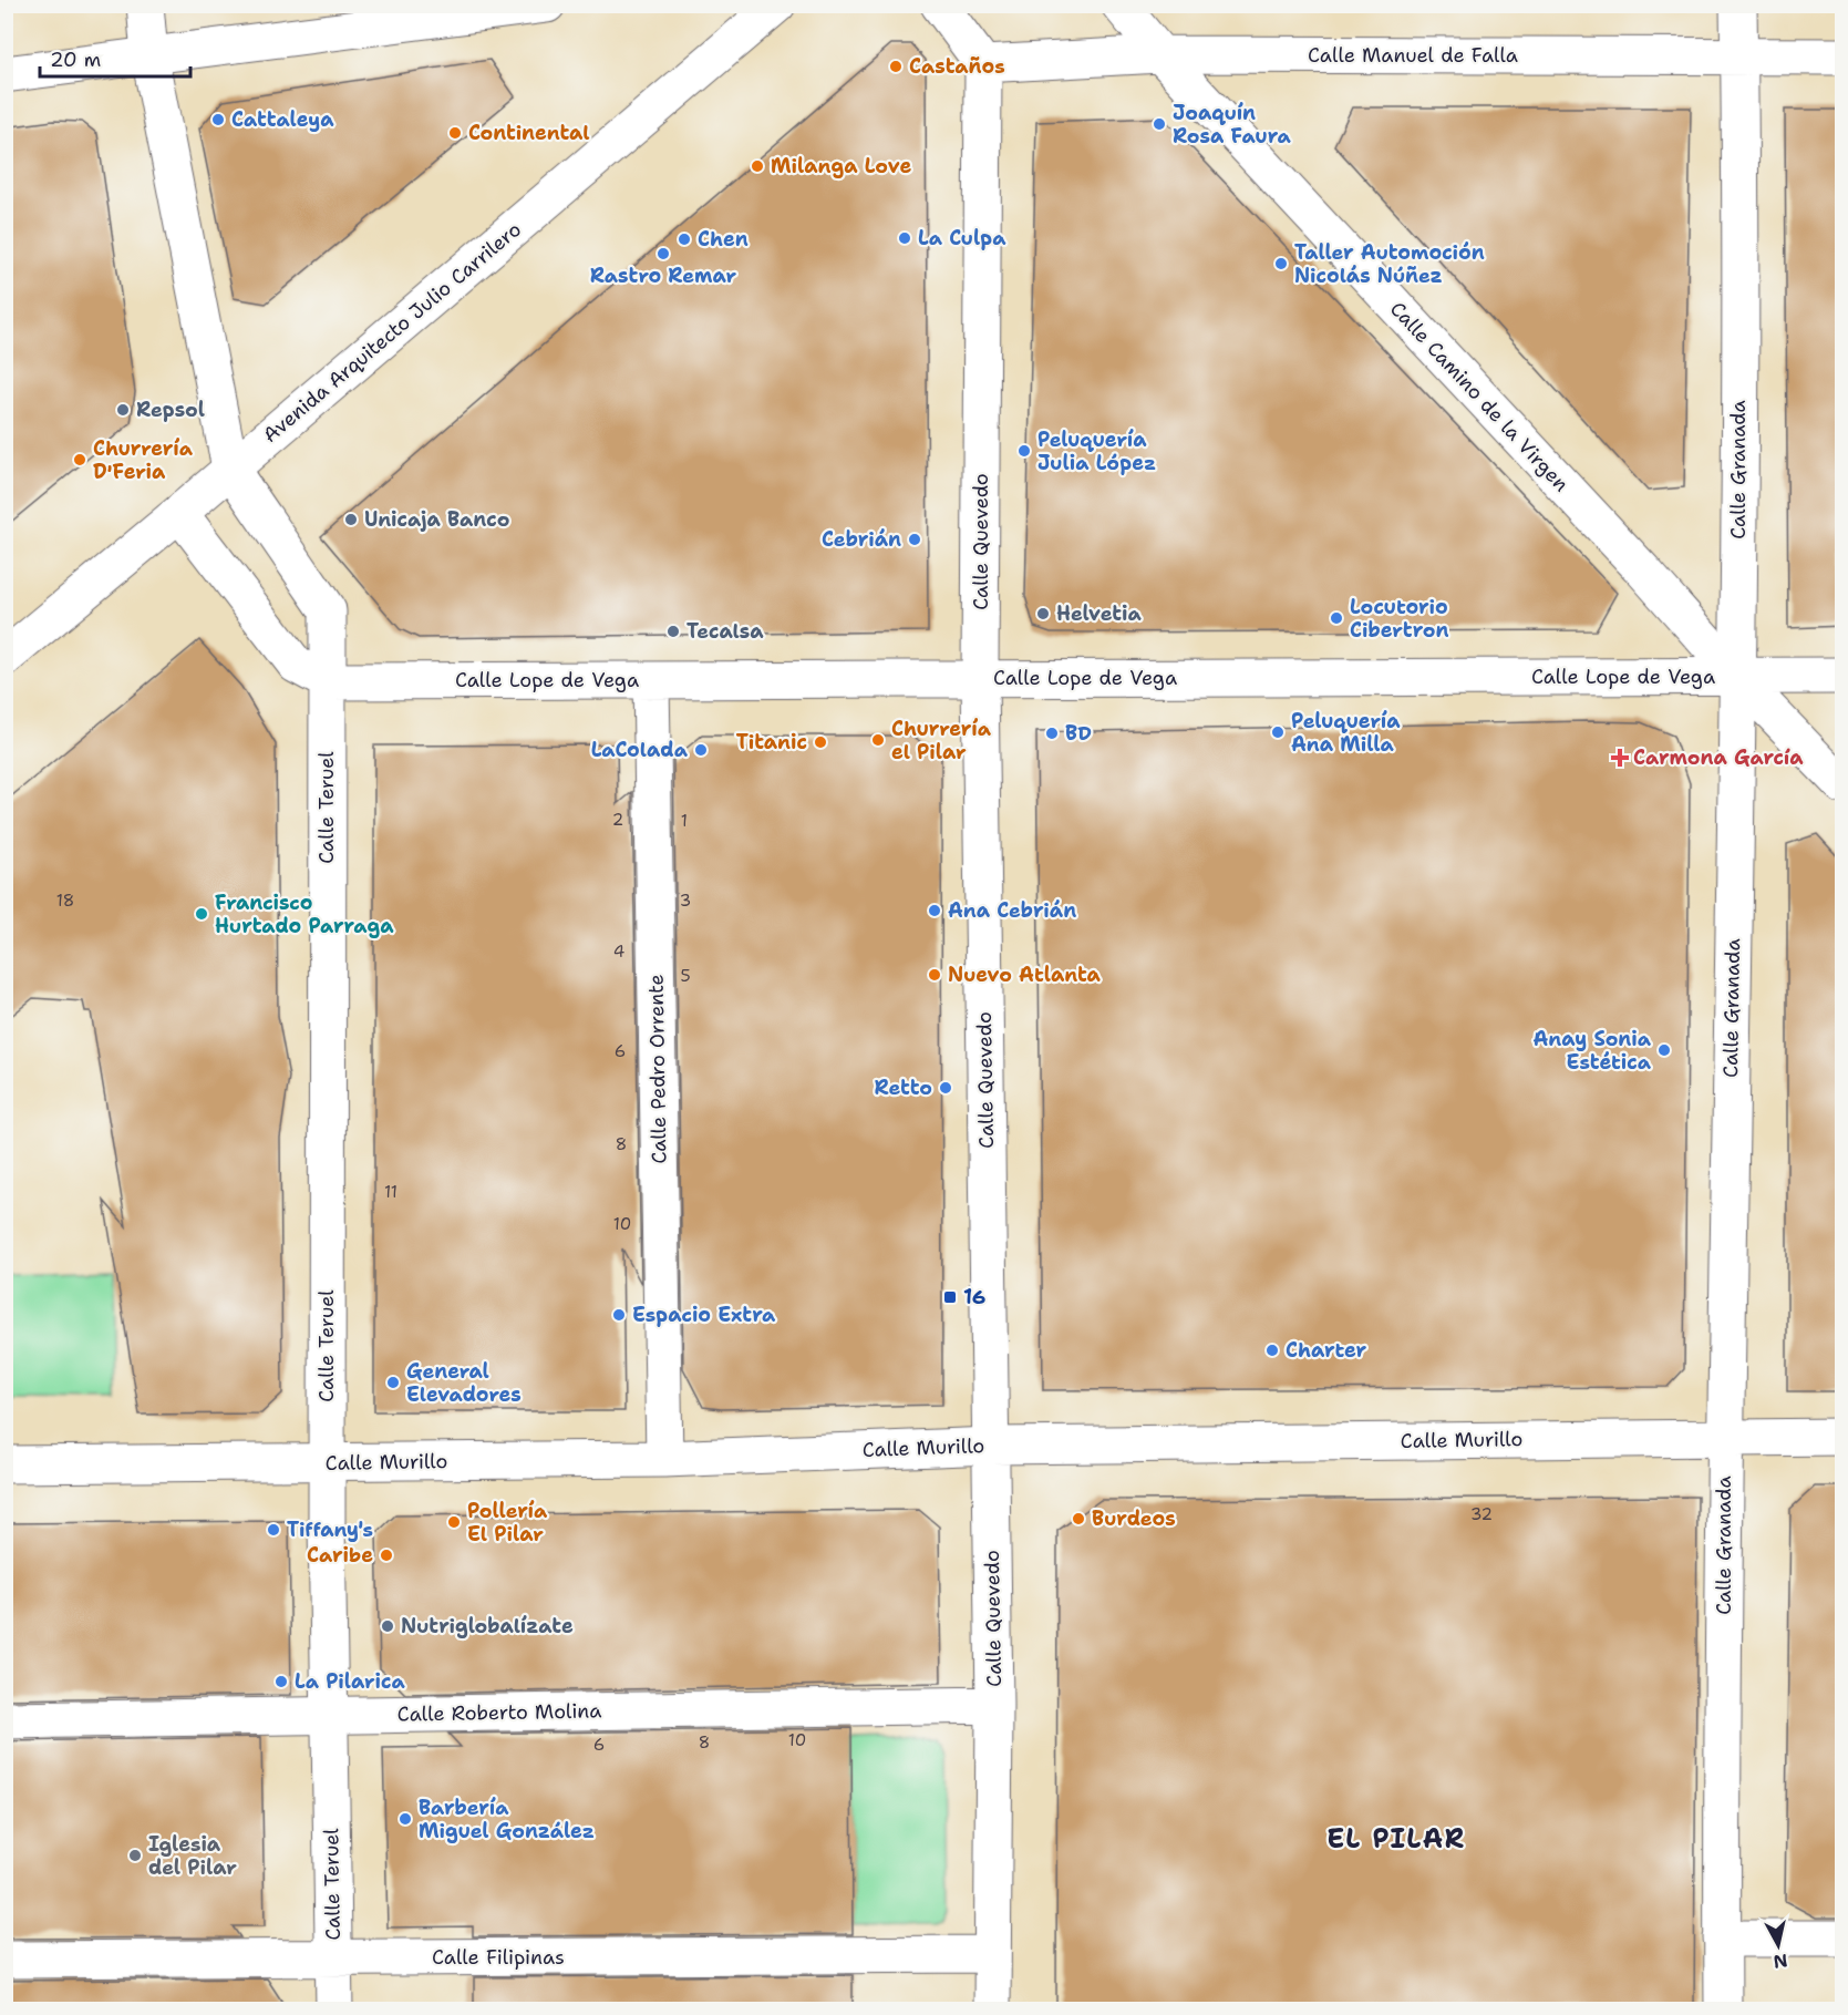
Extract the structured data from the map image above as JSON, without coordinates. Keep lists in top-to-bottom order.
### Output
{
  "streets": {
    "street": [
      "Calle Manuel de Falla",
      "Avenida Arquitecto Julio Carrilero",
      "Calle Camino de la Virgen",
      "Calle Granada",
      "Calle Quevedo",
      "Calle Lope de Vega",
      "Calle Teruel",
      "Calle Pedro Orrente",
      "Calle Murillo",
      "Calle Roberto Molina",
      "Calle Filipinas"
    ]
  },
  "crossings": [
    ["Calle Manuel de Falla", "Calle Camino de la Virgen"],
    ["Calle Manuel de Falla", "Calle Granada"],
    ["Calle Manuel de Falla", "Calle Quevedo"],
    ["Avenida Arquitecto Julio Carrilero", "Calle Teruel"],
    ["Calle Camino de la Virgen", "Calle Granada"],
    ["Calle Camino de la Virgen", "Calle Lope de Vega"],
    ["Calle Granada", "Calle Lope de Vega"],
    ["Calle Granada", "Calle Murillo"],
    ["Calle Quevedo", "Calle Lope de Vega"],
    ["Calle Quevedo", "Calle Murillo"],
    ["Calle Quevedo", "Calle Roberto Molina"],
    ["Calle Quevedo", "Calle Filipinas"],
    ["Calle Lope de Vega", "Calle Teruel"],
    ["Calle Lope de Vega", "Calle Pedro Orrente"],
    ["Calle Teruel", "Calle Murillo"],
    ["Calle Teruel", "Calle Roberto Molina"],
    ["Calle Teruel", "Calle Filipinas"],
    ["Calle Pedro Orrente", "Calle Murillo"]
  ],
  "districts": ["EL PILAR"],
  "places": {
    "other": [
      "Castaños",
      "Cattaleya",
      "Joaquín Rosa Faura",
      "Continental",
      "Milanga Love",
      "La Culpa",
      "Chen",
      "Rastro Remar",
      "Taller Automoción Nicolás Núñez",
      "Repsol",
      "Peluquería Julia López",
      "Churrería D'Feria",
      "Unicaja Banco",
      "Cebrián",
      "Helvetia",
      "Locutorio Cibertron",
      "Tecalsa",
      "Peluquería Ana Milla",
      "BD",
      "Churrería el Pilar",
      "Titanic",
      "LaColada",
      "Ana Cebrián",
      "Francisco Hurtado Parraga",
      "Nuevo Atlanta",
      "Anay Sonia Estética",
      "Retto",
      "Espacio Extra",
      "Charter",
      "General Elevadores",
      "Burdeos",
      "Pollería El Pilar",
      "Tiffany's",
      "Caribe",
      "Nutriglobalízate",
      "La Pilarica",
      "Barbería Miguel González",
      "Iglesia del Pilar"
    ],
    "health": ["Carmona García"],
    "transit": ["16"]
  },
  "house_numbers": [
    "2",
    "1",
    "18",
    "3",
    "4",
    "5",
    "6",
    "8",
    "11",
    "10",
    "32",
    "10",
    "8",
    "6"
  ],
  "scale_bar": "20 m",
  "north": "bottom"
}
